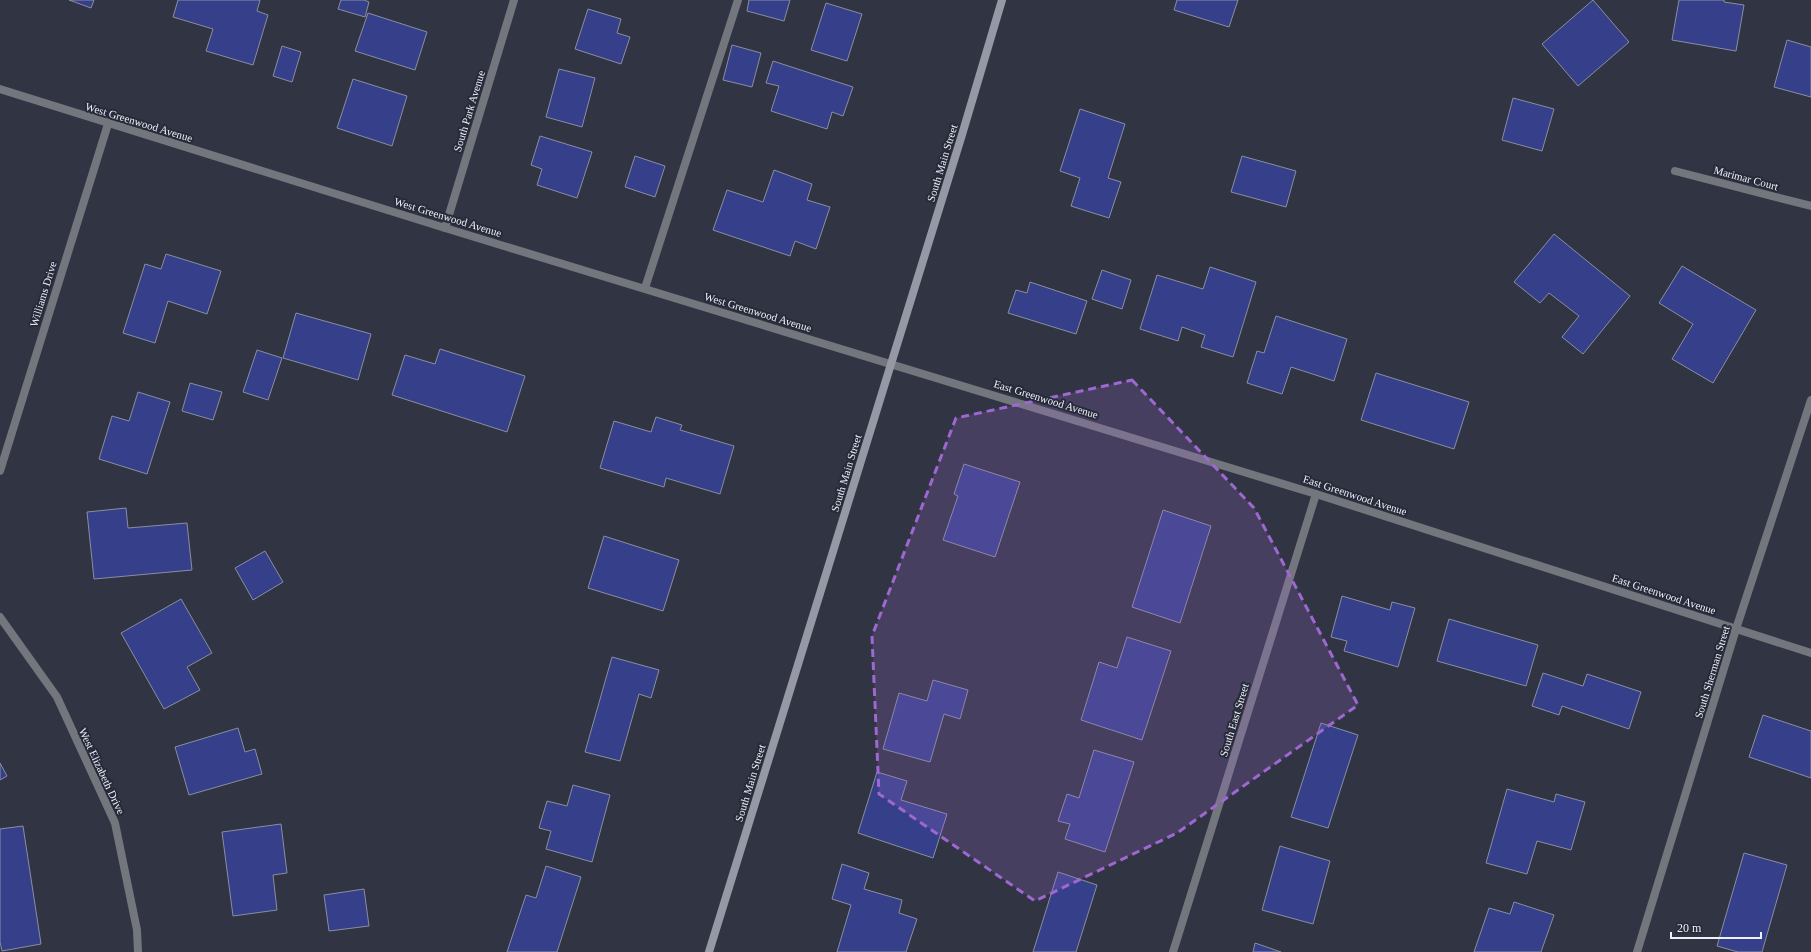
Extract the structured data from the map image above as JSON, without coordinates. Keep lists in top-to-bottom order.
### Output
{
  "streets": {
    "street": [
      "South Park Avenue",
      "West Greenwood Avenue",
      "South Main Street",
      "Marimar Court",
      "Williams Drive",
      "East Greenwood Avenue",
      "South Sherman Street",
      "South East Street",
      "West Elizabeth Drive"
    ]
  },
  "crossings": [
    ["South Park Avenue", "West Greenwood Avenue"],
    ["West Greenwood Avenue", "South Main Street"],
    ["West Greenwood Avenue", "Williams Drive"],
    ["West Greenwood Avenue", "East Greenwood Avenue"],
    ["South Main Street", "East Greenwood Avenue"],
    ["East Greenwood Avenue", "South Sherman Street"],
    ["East Greenwood Avenue", "South East Street"]
  ],
  "scale_bar": "20 m"
}
